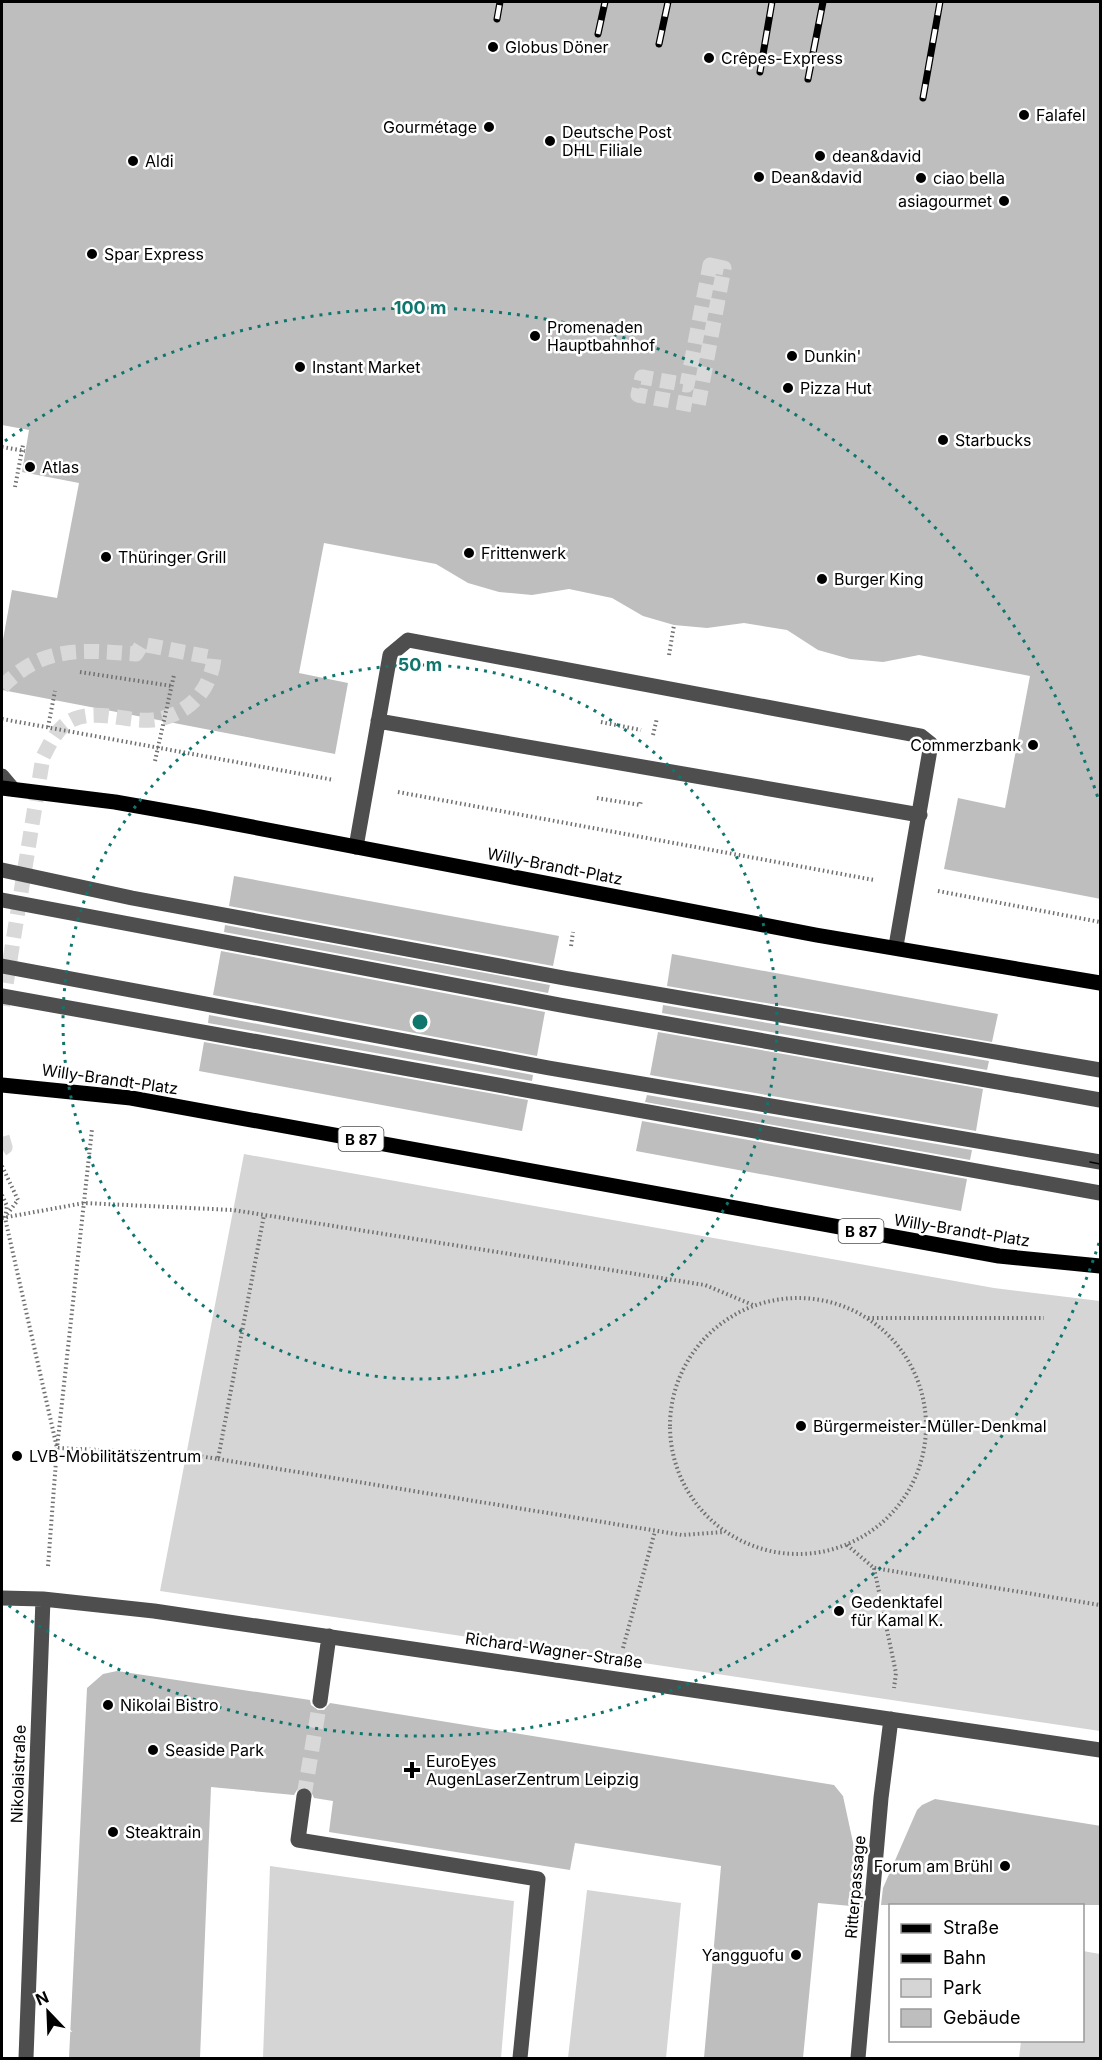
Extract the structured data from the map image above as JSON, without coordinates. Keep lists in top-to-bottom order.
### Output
{
  "streets": {
    "main road": ["Willy-Brandt-Platz", "B 87"],
    "street": ["Richard-Wagner-Straße", "Nikolaistraße", "Ritterpassage"]
  },
  "crossings": [
    ["Richard-Wagner-Straße", "Nikolaistraße"],
    ["Richard-Wagner-Straße", "Ritterpassage"]
  ],
  "places": {
    "other": [
      "Globus Döner",
      "Crêpes-Express",
      "Falafel",
      "Gourmétage",
      "Deutsche Post DHL Filiale",
      "dean&david",
      "Aldi",
      "Dean&david",
      "ciao bella",
      "asiagourmet",
      "Spar Express",
      "Promenaden Hauptbahnhof",
      "Dunkin'",
      "Instant Market",
      "Pizza Hut",
      "Starbucks",
      "Atlas",
      "Frittenwerk",
      "Thüringer Grill",
      "Burger King",
      "Commerzbank",
      "Bürgermeister-Müller-Denkmal",
      "LVB-Mobilitätszentrum",
      "Gedenktafel für Kamal K.",
      "Nikolai Bistro",
      "Seaside Park",
      "Steaktrain",
      "Forum am Brühl",
      "Yangguofu"
    ],
    "health": ["EuroEyes AugenLaserZentrum Leipzig"]
  },
  "legend": [
    "Straße",
    "Bahn",
    "Park",
    "Gebäude"
  ],
  "north": "top left",
  "rings": ["100 m", "50 m"]
}
